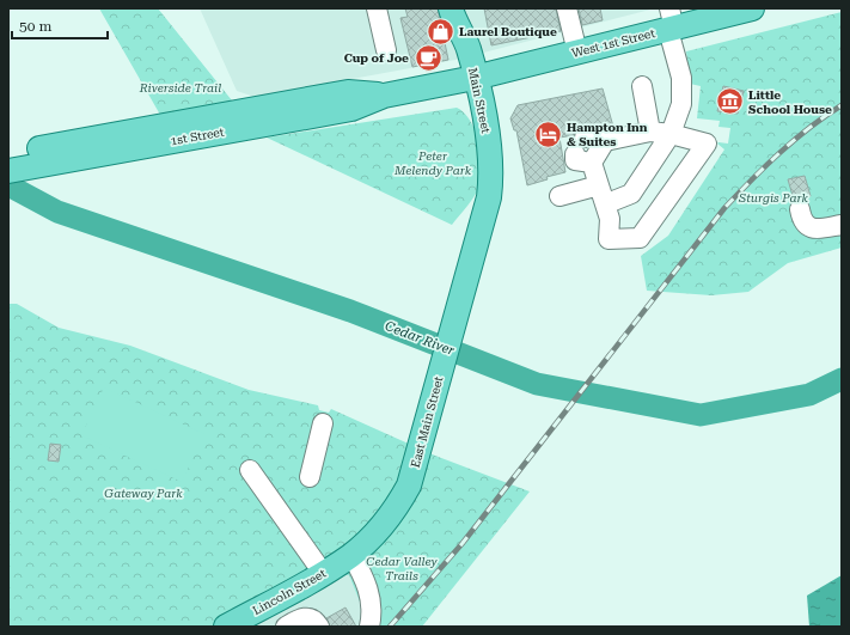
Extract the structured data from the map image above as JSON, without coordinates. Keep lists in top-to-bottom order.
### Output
{
  "streets": {
    "main road": [
      "West 1st Street",
      "Main Street",
      "1st Street",
      "East Main Street",
      "Lincoln Street"
    ]
  },
  "crossings": [
    ["West 1st Street", "Main Street"],
    ["West 1st Street", "1st Street"],
    ["Main Street", "1st Street"],
    ["Main Street", "East Main Street"],
    ["East Main Street", "Lincoln Street"]
  ],
  "water": ["Cedar River"],
  "parks": [
    "Riverside Trail",
    "Peter Melendy Park",
    "Sturgis Park",
    "Gateway Park",
    "Cedar Valley Trails"
  ],
  "places": {
    "shop": ["Laurel Boutique"],
    "cafe": ["Cup of Joe"],
    "museum": ["Little School House"],
    "hotel": ["Hampton Inn & Suites"]
  },
  "scale_bar": "50 m"
}
